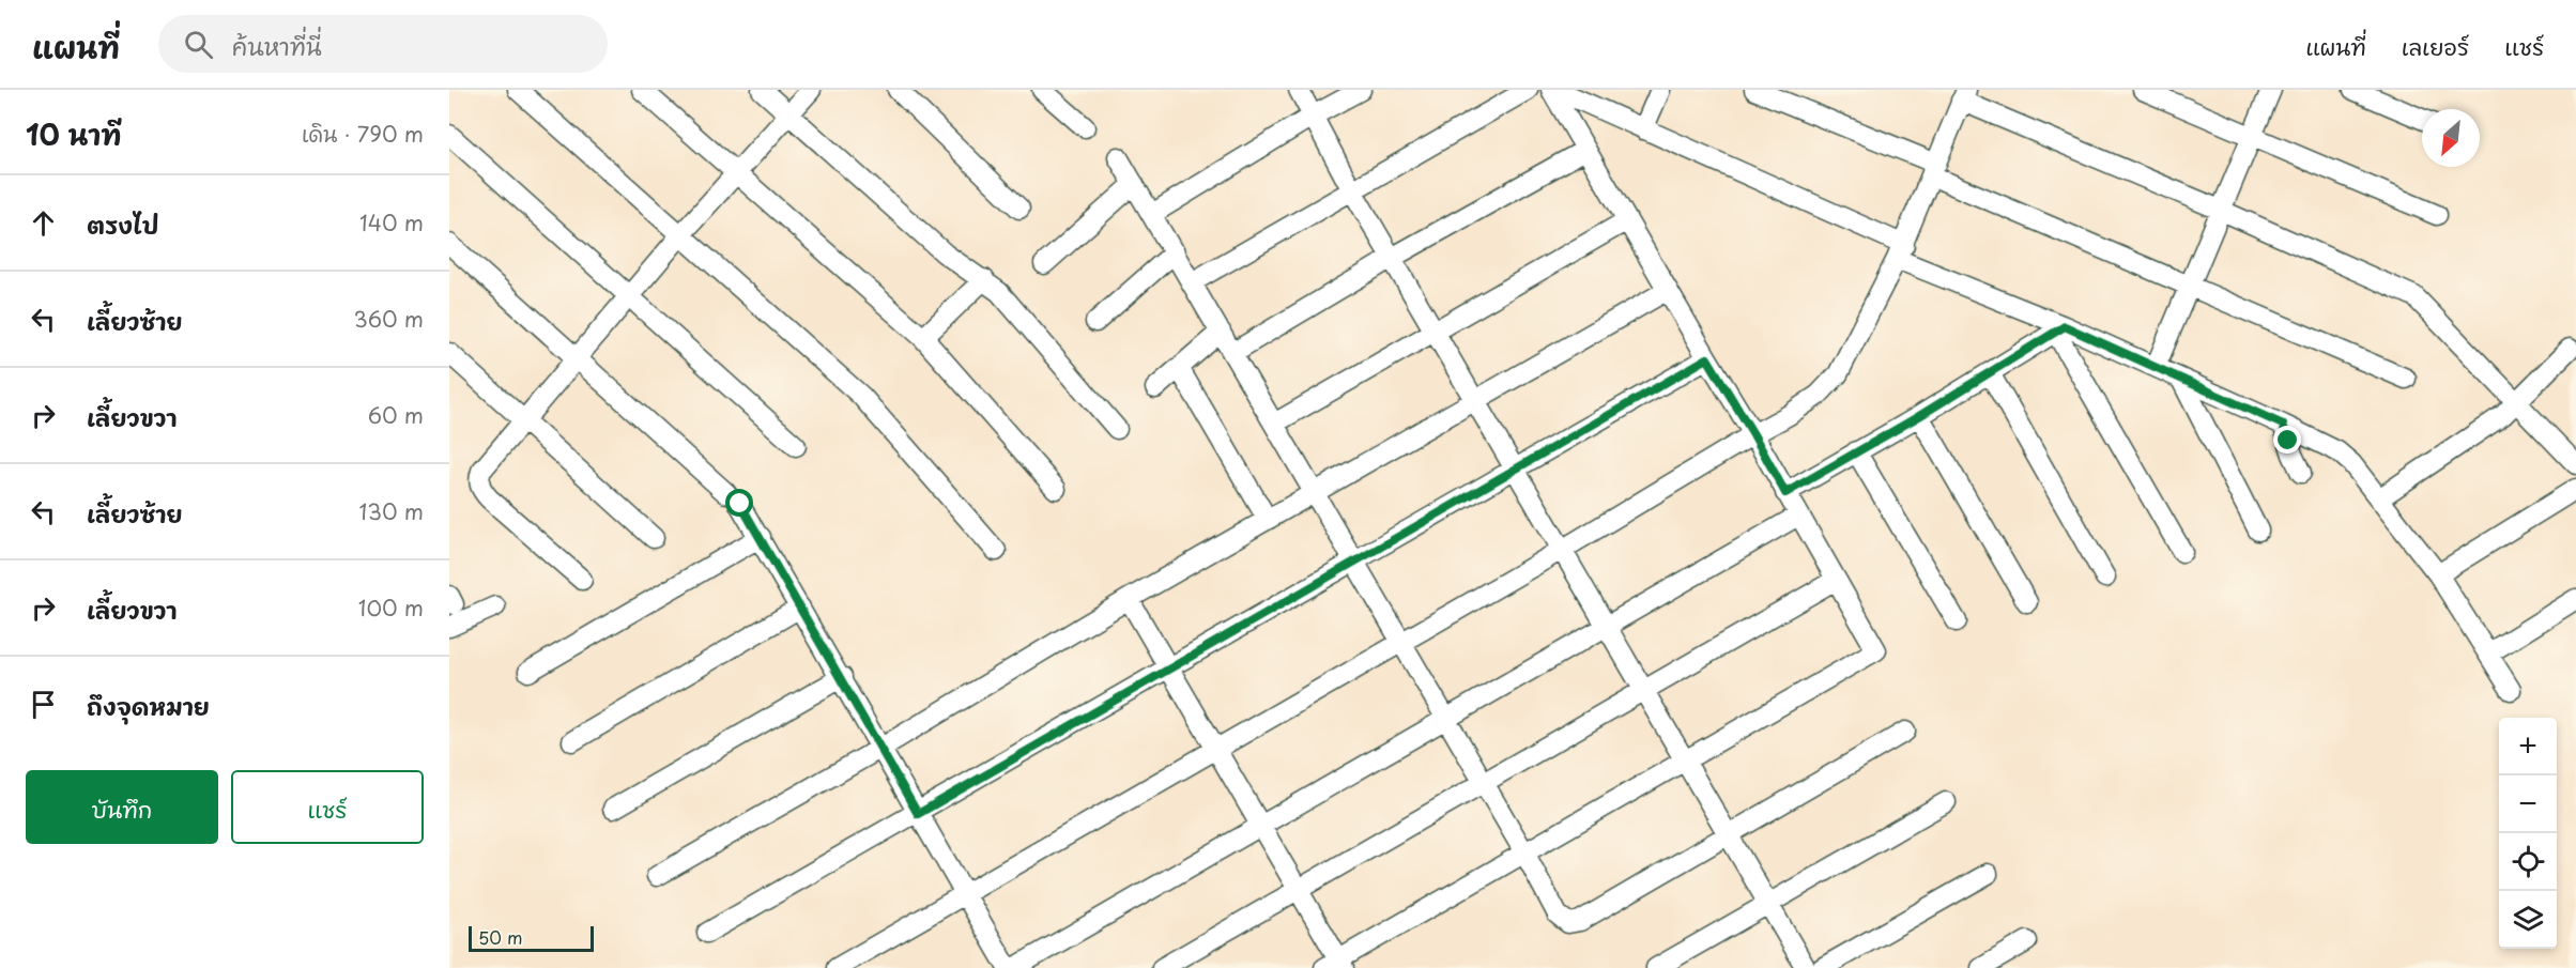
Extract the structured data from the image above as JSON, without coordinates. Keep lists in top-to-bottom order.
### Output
{
  "scale_bar": "50 m",
  "north": "bottom left",
  "page": {
    "header": "แผนที่",
    "search": "ค้นหาที่นี่",
    "nav": ["แผนที่", "เลเยอร์", "แชร์"],
    "heading": ["10 นาที", "เดิน · 790 m"],
    "list": [
      ["ตรงไป", "140 m"],
      ["เลี้ยวซ้าย", "360 m"],
      ["เลี้ยวขวา", "60 m"],
      ["เลี้ยวซ้าย", "130 m"],
      ["เลี้ยวขวา", "100 m"],
      "ถึงจุดหมาย"
    ],
    "map_buttons": ["+", "−"],
    "buttons": ["บันทึก", "แชร์"],
    "scale": "50 m"
  }
}
